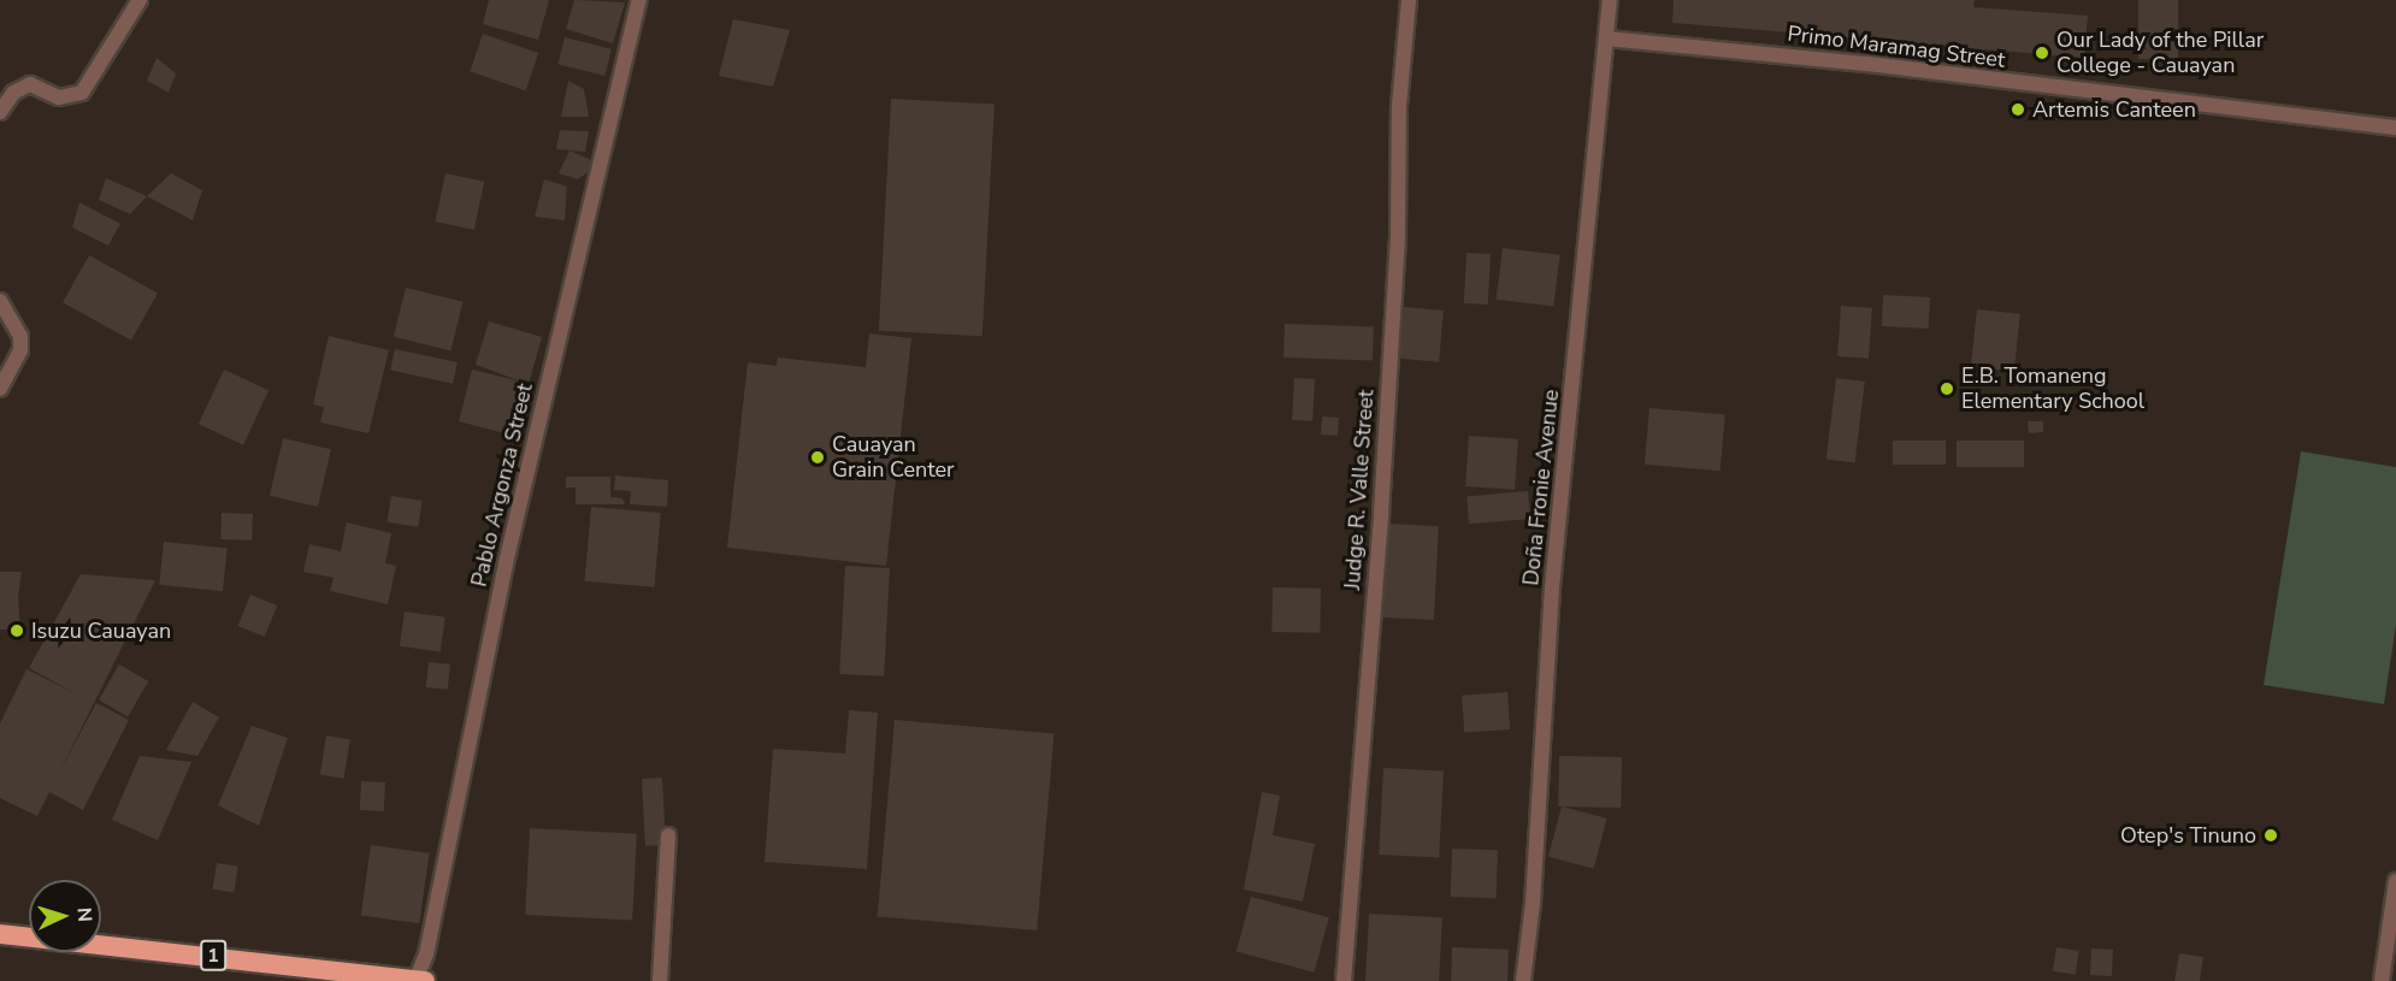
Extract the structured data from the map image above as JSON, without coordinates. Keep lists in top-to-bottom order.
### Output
{
  "streets": {
    "highway": ["1"],
    "street": [
      "Primo Maramag Street",
      "Pablo Argonza Street",
      "Doña Fronie Avenue",
      "Judge R. Valle Street"
    ]
  },
  "crossings": [
    ["Primo Maramag Street", "Doña Fronie Avenue"],
    ["Pablo Argonza Street", "1"]
  ],
  "places": [
    "Our Lady of the Pillar College - Cauayan",
    "Artemis Canteen",
    "E.B. Tomaneng Elementary School",
    "Cauayan Grain Center",
    "Isuzu Cauayan",
    "Otep's Tinuno"
  ],
  "north": "right"
}
